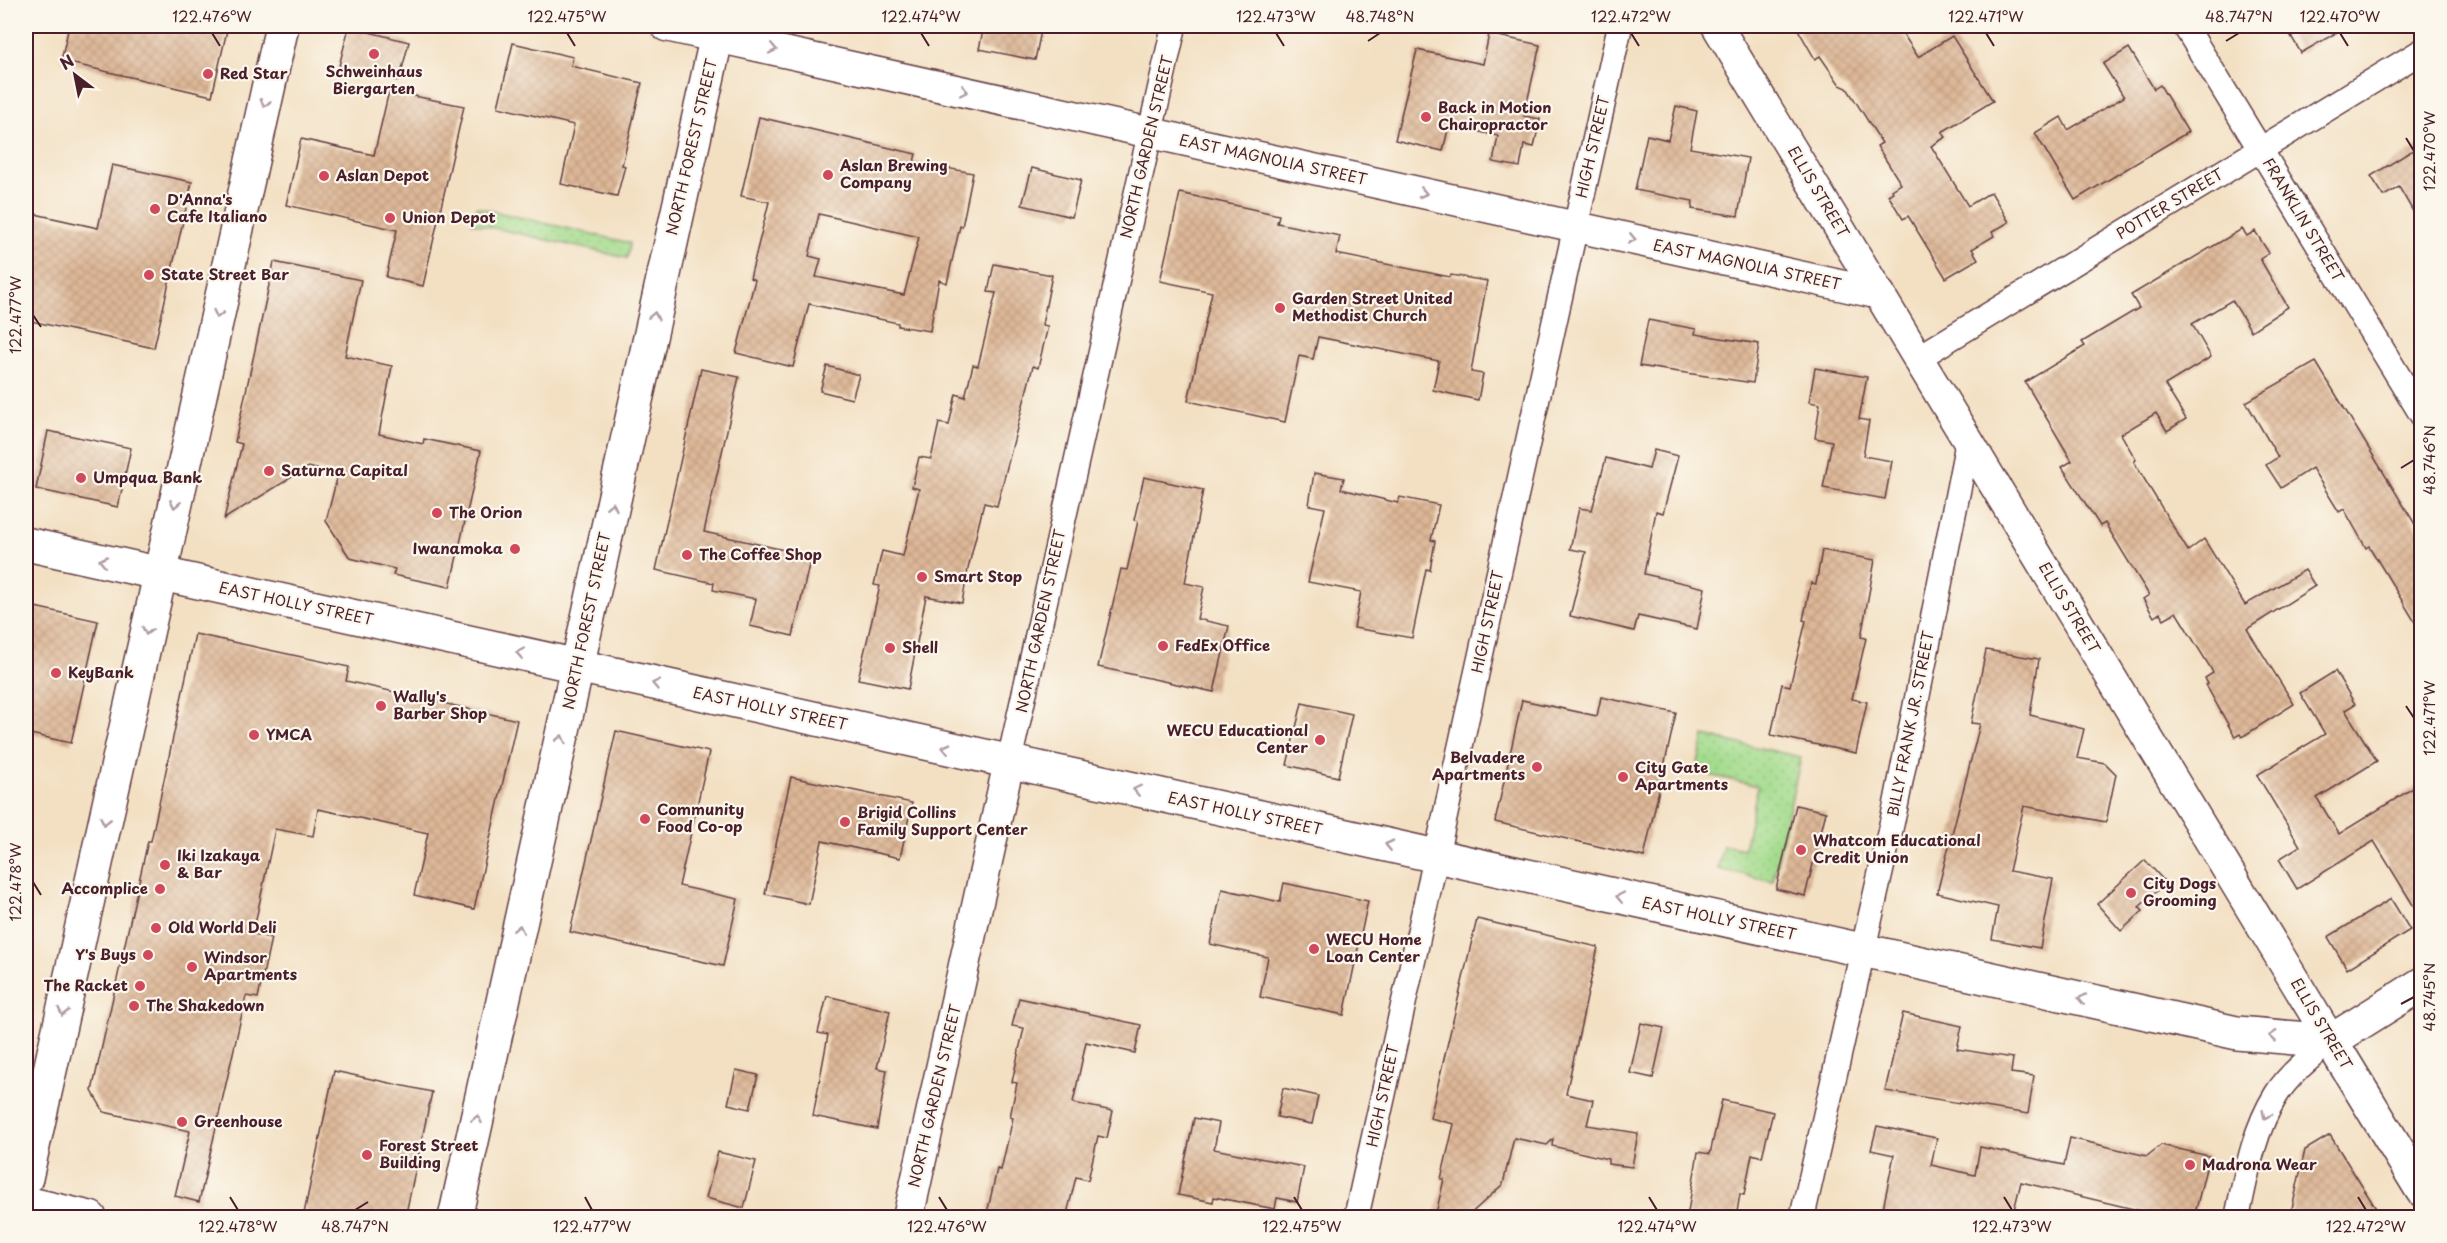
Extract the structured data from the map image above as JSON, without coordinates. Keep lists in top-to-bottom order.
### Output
{
  "streets": {
    "main road": ["NORTH FOREST STREET", "ELLIS STREET", "EAST HOLLY STREET"],
    "street": [
      "NORTH GARDEN STREET",
      "HIGH STREET",
      "EAST MAGNOLIA STREET",
      "POTTER STREET",
      "FRANKLIN STREET",
      "BILLY FRANK JR. STREET"
    ]
  },
  "crossings": [
    ["NORTH FOREST STREET", "EAST MAGNOLIA STREET"],
    ["NORTH FOREST STREET", "EAST HOLLY STREET"],
    ["NORTH GARDEN STREET", "EAST MAGNOLIA STREET"],
    ["NORTH GARDEN STREET", "EAST HOLLY STREET"],
    ["HIGH STREET", "EAST MAGNOLIA STREET"],
    ["HIGH STREET", "EAST HOLLY STREET"],
    ["EAST MAGNOLIA STREET", "ELLIS STREET"],
    ["ELLIS STREET", "POTTER STREET"],
    ["ELLIS STREET", "EAST HOLLY STREET"],
    ["ELLIS STREET", "BILLY FRANK JR. STREET"],
    ["POTTER STREET", "FRANKLIN STREET"],
    ["EAST HOLLY STREET", "BILLY FRANK JR. STREET"]
  ],
  "one_way": ["NORTH FOREST STREET", "EAST MAGNOLIA STREET", "EAST HOLLY STREET"],
  "places": [
    "Schweinhaus Biergarten",
    "Red Star",
    "Back in Motion Chairopractor",
    "Aslan Brewing Company",
    "Aslan Depot",
    "D'Anna's Cafe Italiano",
    "Union Depot",
    "State Street Bar",
    "Garden Street United Methodist Church",
    "Saturna Capital",
    "Umpqua Bank",
    "The Orion",
    "Iwanamoka",
    "The Coffee Shop",
    "Smart Stop",
    "FedEx Office",
    "Shell",
    "KeyBank",
    "Wally's Barber Shop",
    "YMCA",
    "WECU Educational Center",
    "Belvadere Apartments",
    "City Gate Apartments",
    "Community Food Co-op",
    "Brigid Collins Family Support Center",
    "Whatcom Educational Credit Union",
    "Iki Izakaya & Bar",
    "Accomplice",
    "City Dogs Grooming",
    "Old World Deli",
    "WECU Home Loan Center",
    "Y's Buys",
    "Windsor Apartments",
    "The Racket",
    "The Shakedown",
    "Greenhouse",
    "Forest Street Building",
    "Madrona Wear"
  ],
  "north": "top left",
  "coordinates": [
    "122.476°W",
    "122.475°W",
    "122.474°W",
    "122.473°W",
    "48.748°N",
    "122.472°W",
    "122.471°W",
    "48.747°N",
    "122.470°W",
    "122.477°W",
    "48.746°N",
    "122.478°W",
    "48.745°N"
  ]
}
